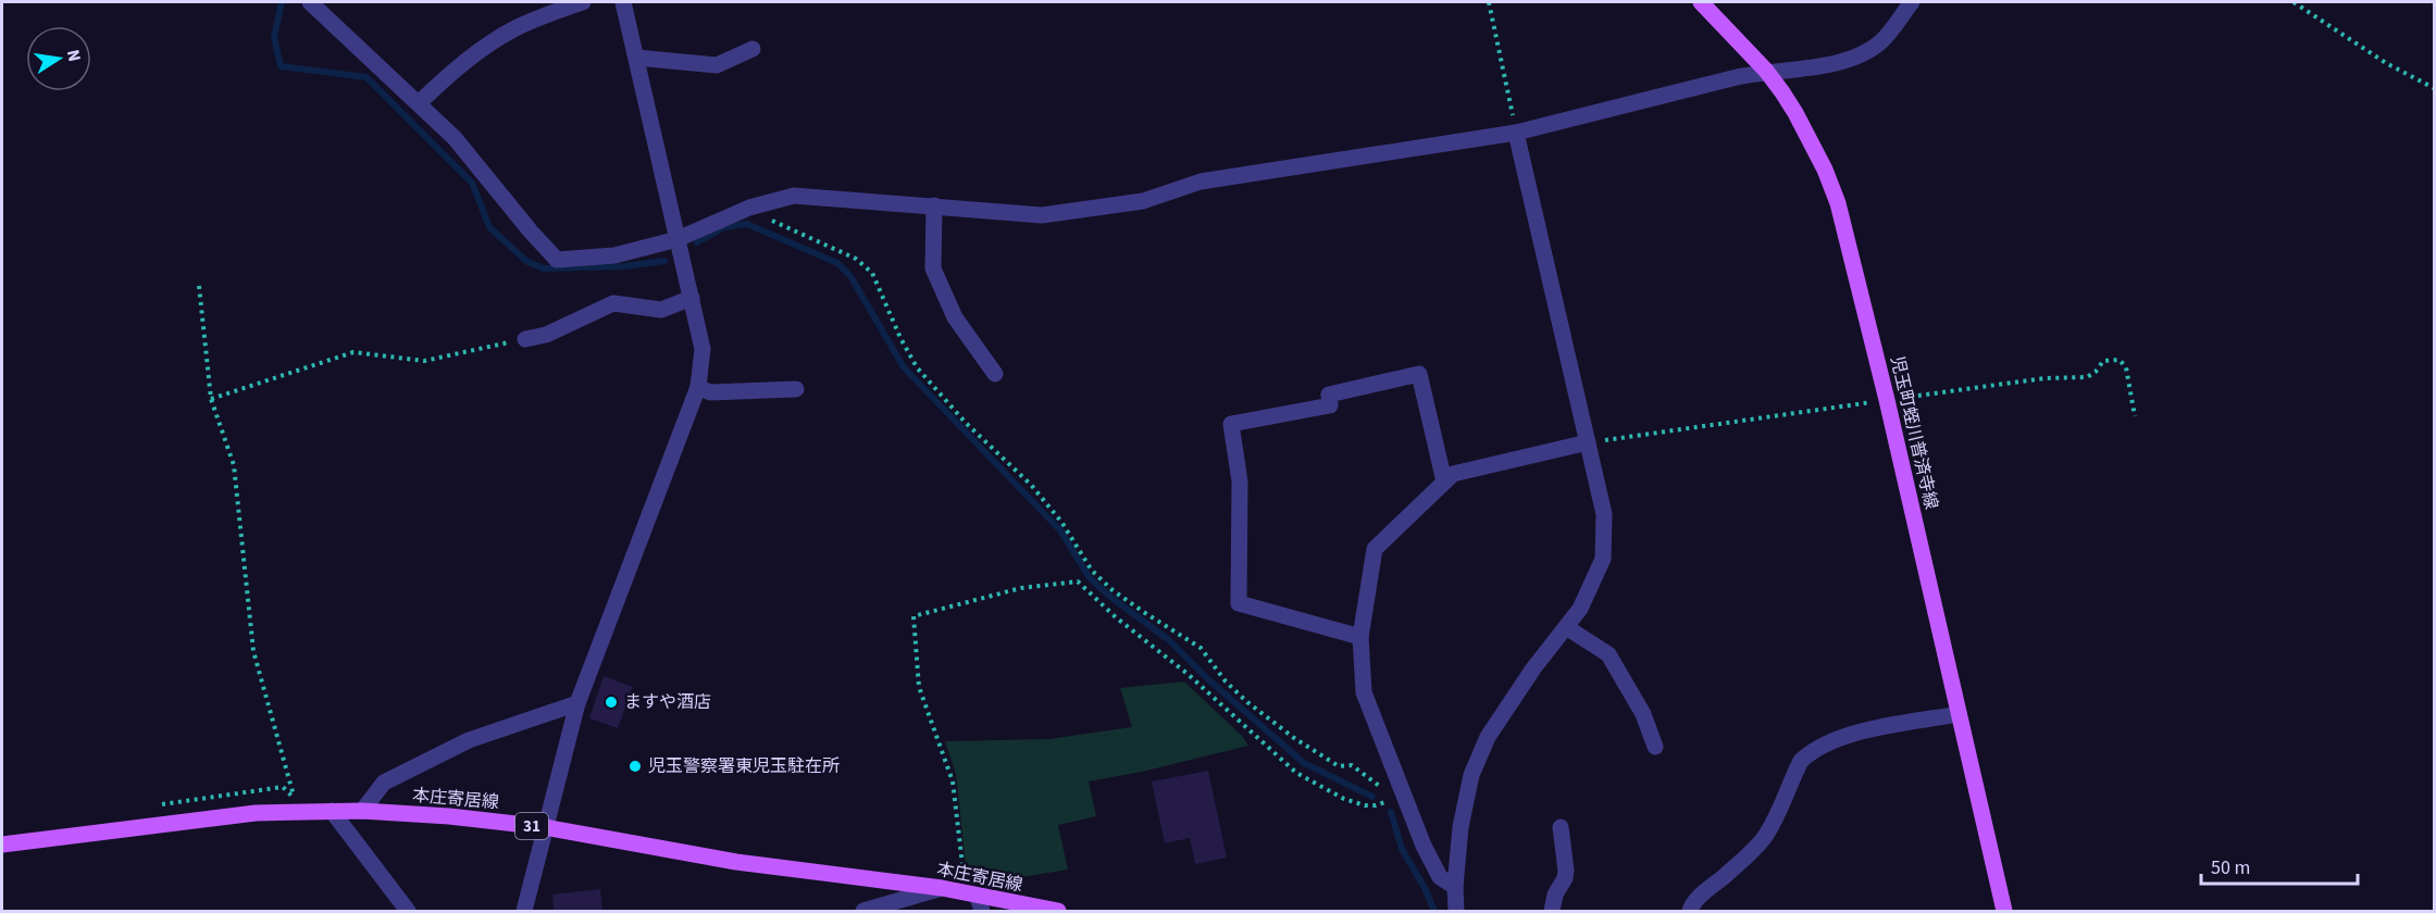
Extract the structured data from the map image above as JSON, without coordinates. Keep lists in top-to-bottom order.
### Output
{
  "streets": {
    "main road": ["児玉町蛭川普済寺線", "本庄寄居線", "31"]
  },
  "places": ["ますや酒店", "児玉警察署東児玉駐在所"],
  "scale_bar": "50 m",
  "north": "right"
}
